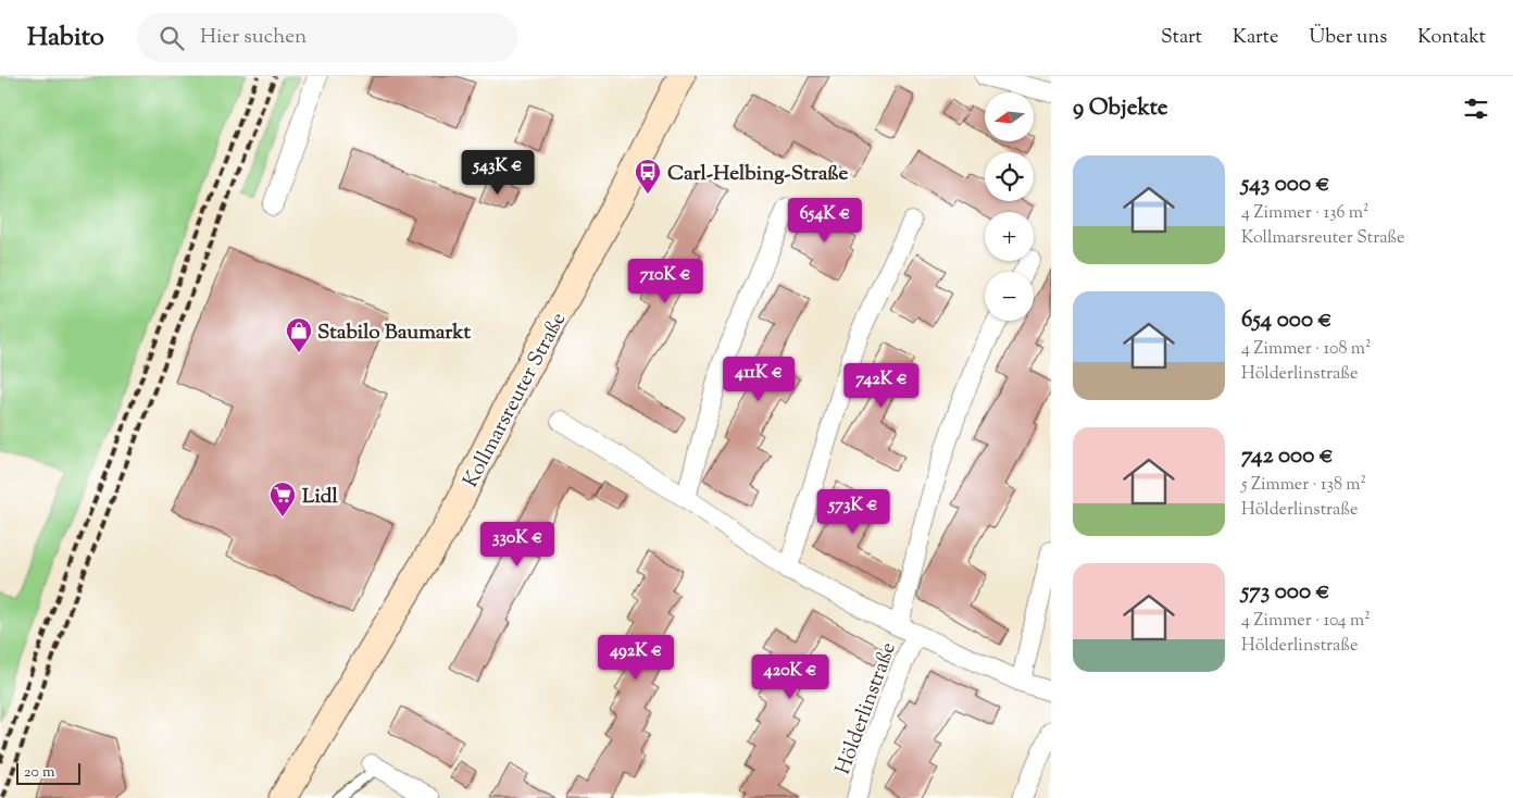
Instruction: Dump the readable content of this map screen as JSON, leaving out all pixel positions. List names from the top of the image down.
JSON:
{
  "streets": {
    "main road": ["Kollmarsreuter Straße"],
    "street": ["Hölderlinstraße"]
  },
  "places": {
    "bus stop": ["Carl-Helbing-Straße"],
    "shop": ["Stabilo Baumarkt"],
    "supermarket": ["Lidl"]
  },
  "scale_bar": "20 m",
  "north": "left",
  "page": {
    "header": "Habito",
    "search": "Hier suchen",
    "nav": [
      "Start",
      "Karte",
      "Über uns",
      "Kontakt"
    ],
    "heading": "9 Objekte",
    "map_buttons": ["+", "−"],
    "list": [
      {
        "name": "543 000 €",
        "note": "4 Zimmer · 136 m² · Kollmarsreuter Straße"
      },
      {
        "name": "654 000 €",
        "note": "4 Zimmer · 108 m² · Hölderlinstraße"
      },
      {
        "name": "742 000 €",
        "note": "5 Zimmer · 138 m² · Hölderlinstraße"
      },
      {
        "name": "573 000 €",
        "note": "4 Zimmer · 104 m² · Hölderlinstraße"
      }
    ],
    "price": [
      "543K €",
      "654K €",
      "710K €",
      "411K €",
      "742K €",
      "573K €",
      "330K €",
      "492K €",
      "420K €"
    ],
    "scale": "20 m"
  }
}
